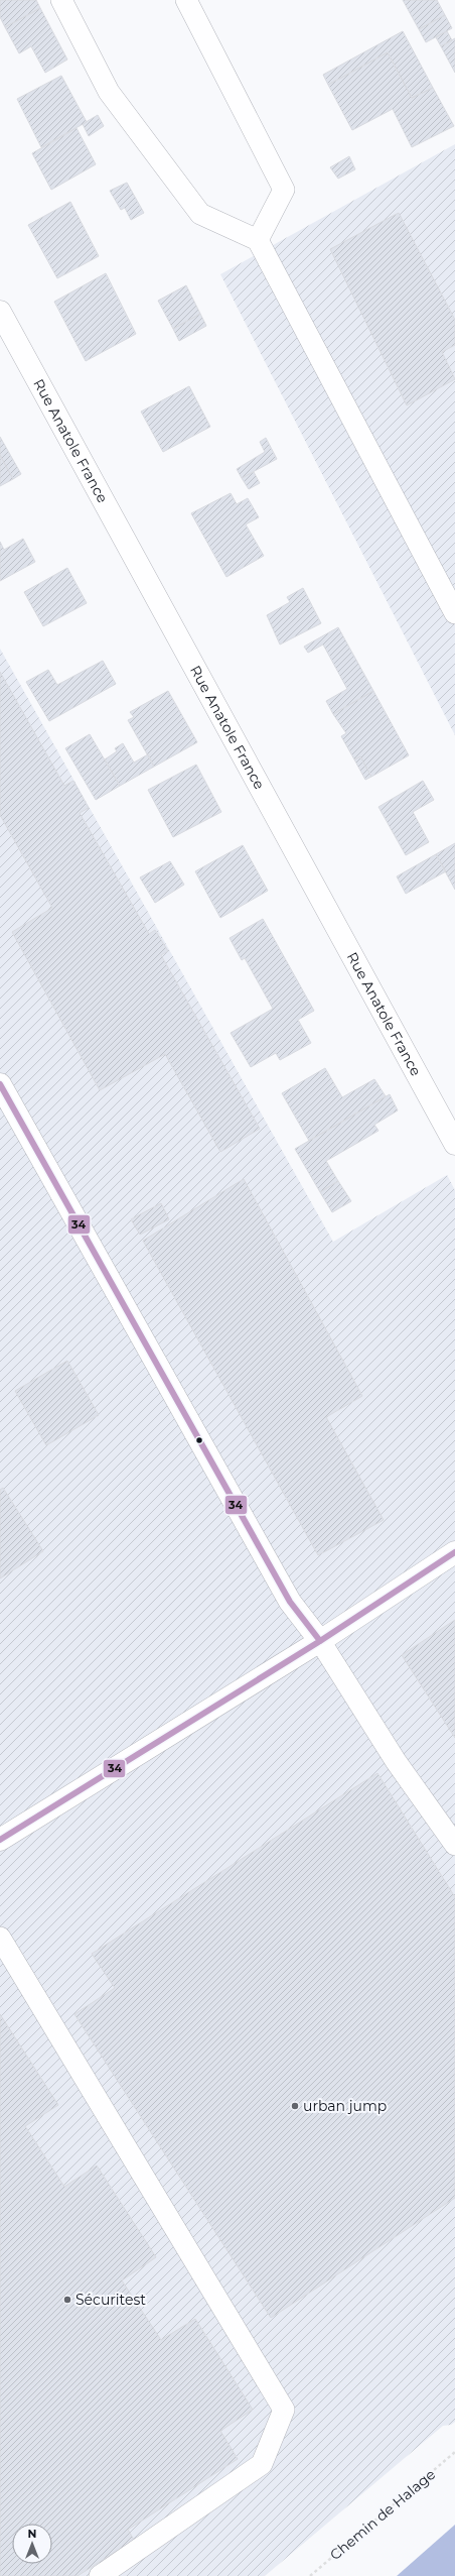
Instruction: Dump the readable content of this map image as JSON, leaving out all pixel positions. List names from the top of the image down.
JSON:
{
  "streets": {
    "street": ["Rue Anatole France"],
    "path": ["Chemin de Halage"]
  },
  "places": ["urban jump", "Sécuritest"],
  "lines": ["transit line 34"],
  "north": "top"
}
